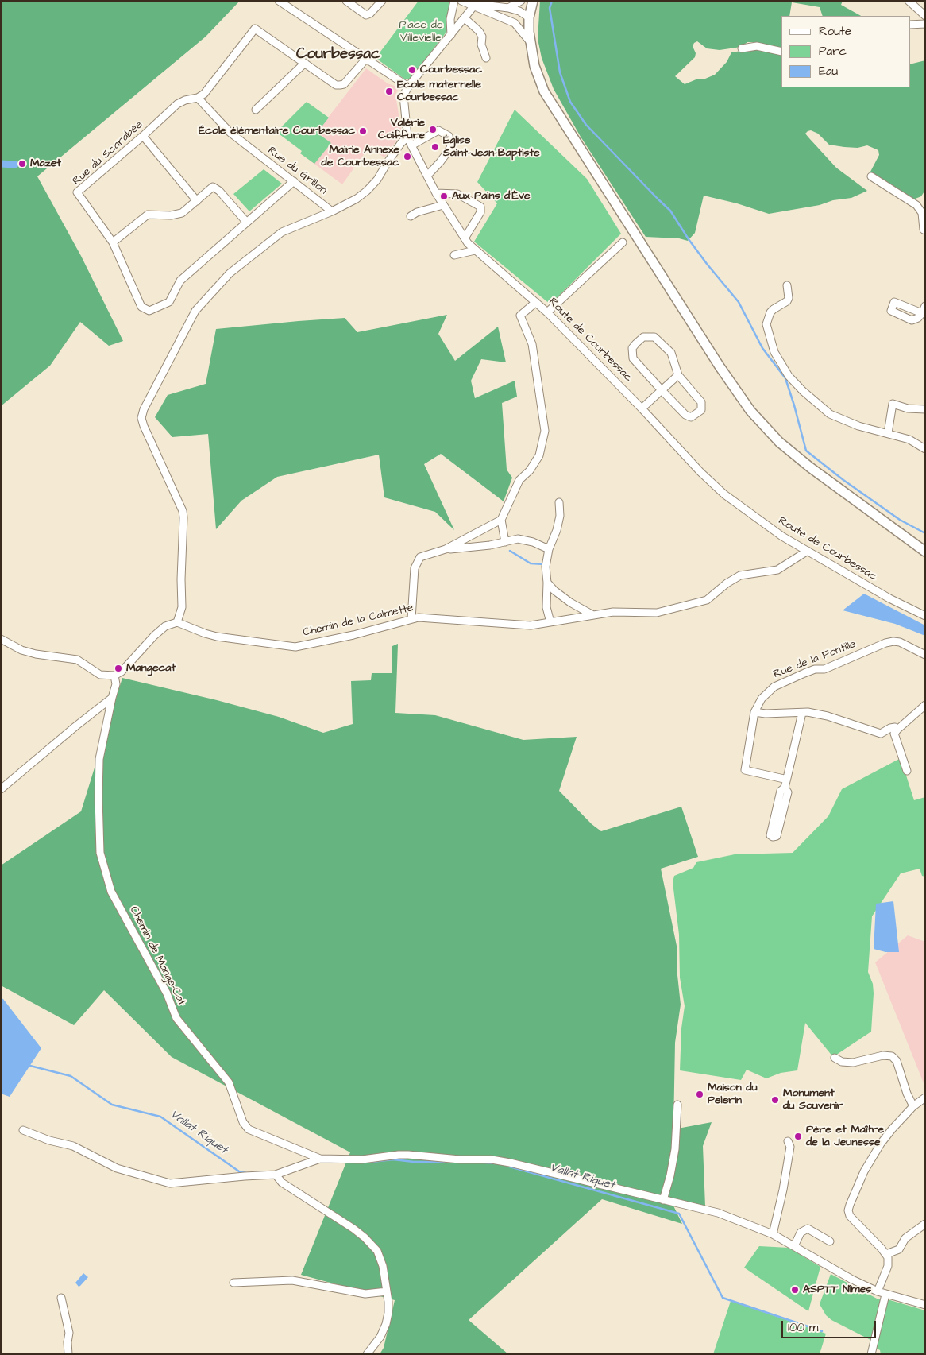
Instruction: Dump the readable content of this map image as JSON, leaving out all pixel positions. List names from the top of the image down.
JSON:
{
  "streets": {
    "street": [
      "Rue du Scarabée",
      "Rue du Grillon",
      "Route de Courbessac",
      "Chemin de la Calmette",
      "Rue de la Fontille",
      "Chemin de Mange-Cat"
    ]
  },
  "crossings": [
    ["Rue du Scarabée", "Rue du Grillon"],
    ["Route de Courbessac", "Chemin de la Calmette"]
  ],
  "districts": ["Courbessac"],
  "water": ["Vallat Riquet"],
  "parks": ["Place de Villevielle"],
  "places": [
    "Courbessac",
    "Ecole maternelle Courbessac",
    "Valérie Coiffure",
    "École élémentaire Courbessac",
    "Église Saint-Jean-Baptiste",
    "Mairie Annexe de Courbessac",
    "Mazet",
    "Aux Pains d'Ève",
    "Mangecat",
    "Maison du Pelerin",
    "Monument du Souvenir",
    "Père et Maître de la Jeunesse",
    "ASPTT Nîmes"
  ],
  "legend": ["Route", "Parc", "Eau"],
  "scale_bar": "100 m"
}
